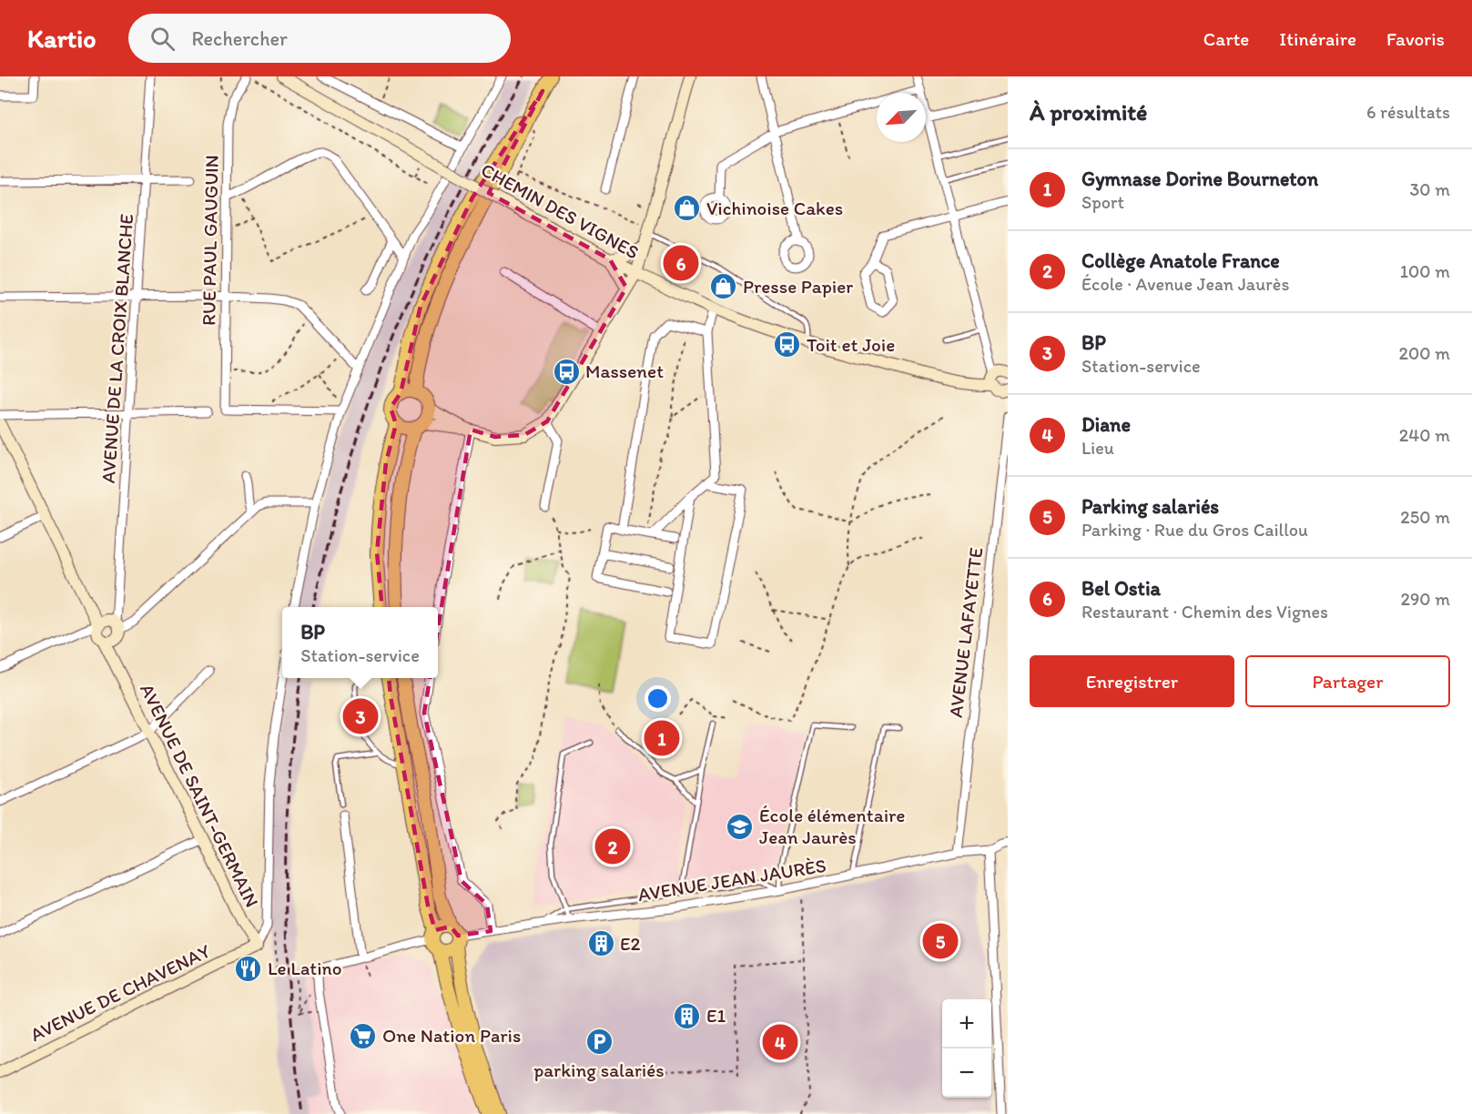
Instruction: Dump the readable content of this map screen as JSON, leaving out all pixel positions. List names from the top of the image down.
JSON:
{
  "streets": {
    "street": [
      "CHEMIN DES VIGNES",
      "RUE PAUL GAUGUIN",
      "AVENUE DE LA CROIX BLANCHE",
      "AVENUE LAFAYETTE",
      "AVENUE DE SAINT-GERMAIN",
      "AVENUE JEAN JAURÈS",
      "AVENUE DE CHAVENAY"
    ]
  },
  "crossings": [
    ["AVENUE DE LA CROIX BLANCHE", "AVENUE DE SAINT-GERMAIN"],
    ["AVENUE LAFAYETTE", "AVENUE JEAN JAURÈS"],
    ["AVENUE DE SAINT-GERMAIN", "AVENUE DE CHAVENAY"]
  ],
  "places": {
    "shop": ["Vichinoise Cakes", "Presse Papier"],
    "bus stop": ["Toit et Joie", "Massenet"],
    "school or university": ["École élémentaire Jean Jaurès"],
    "building": ["E2", "E1"],
    "restaurant": ["Le Latino"],
    "supermarket": ["One Nation Paris"],
    "parking": ["parking salariés"]
  },
  "north": "bottom left",
  "page": {
    "header": "Kartio",
    "search": "Rechercher",
    "nav": ["Carte", "Itinéraire", "Favoris"],
    "heading": ["À proximité", "6 résultats"],
    "list": [
      {
        "mark": "1",
        "name": "Gymnase Dorine Bourneton",
        "note": "Sport",
        "value": "30 m"
      },
      {
        "mark": "2",
        "name": "Collège Anatole France",
        "note": "École · Avenue Jean Jaurès",
        "value": "100 m"
      },
      {
        "mark": "3",
        "name": "BP",
        "note": "Station-service",
        "value": "200 m"
      },
      {
        "mark": "4",
        "name": "Diane",
        "note": "Lieu",
        "value": "240 m"
      },
      {
        "mark": "5",
        "name": "Parking salariés",
        "note": "Parking · Rue du Gros Caillou",
        "value": "250 m"
      },
      {
        "mark": "6",
        "name": "Bel Ostia",
        "note": "Restaurant · Chemin des Vignes",
        "value": "290 m"
      }
    ],
    "pins": [
      "6",
      "3",
      "1",
      "2",
      "5",
      "4"
    ],
    "popup": ["BP", "Station-service"],
    "buttons": ["Enregistrer", "Partager"],
    "map_buttons": ["+", "−"]
  }
}
